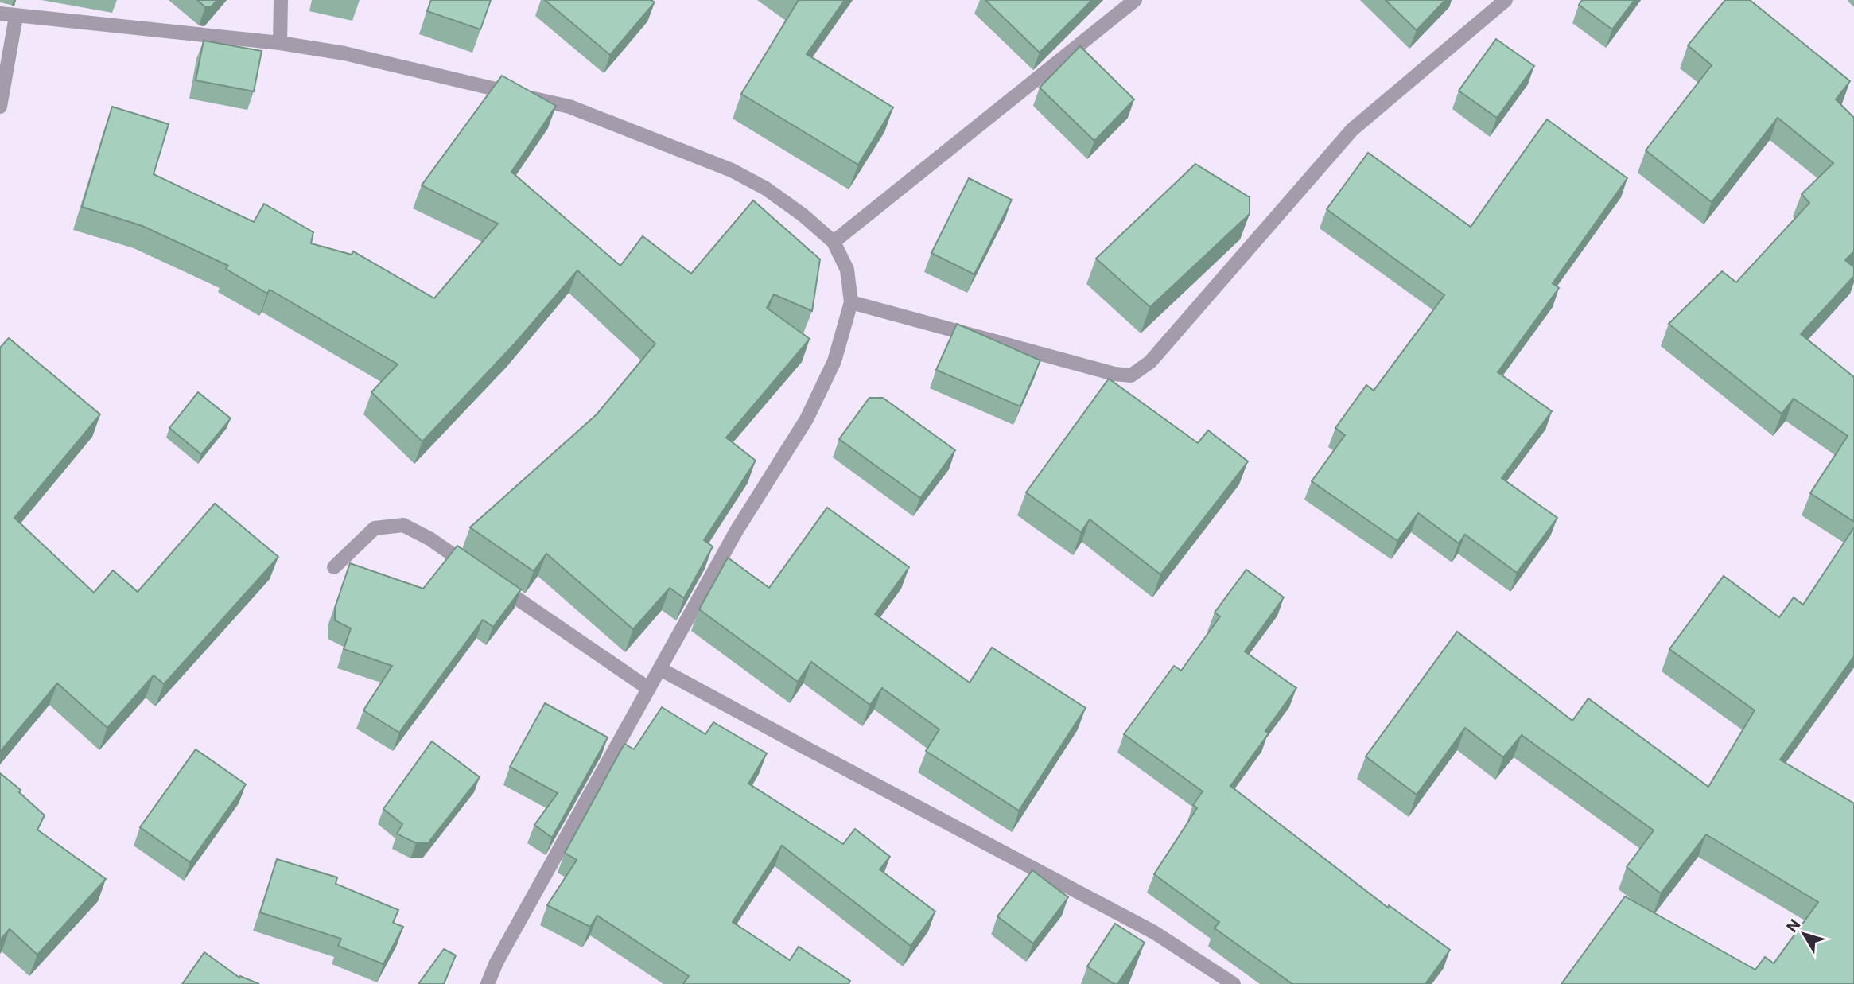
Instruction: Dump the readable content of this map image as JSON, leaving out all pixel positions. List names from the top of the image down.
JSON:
{
  "north": "top left"
}
